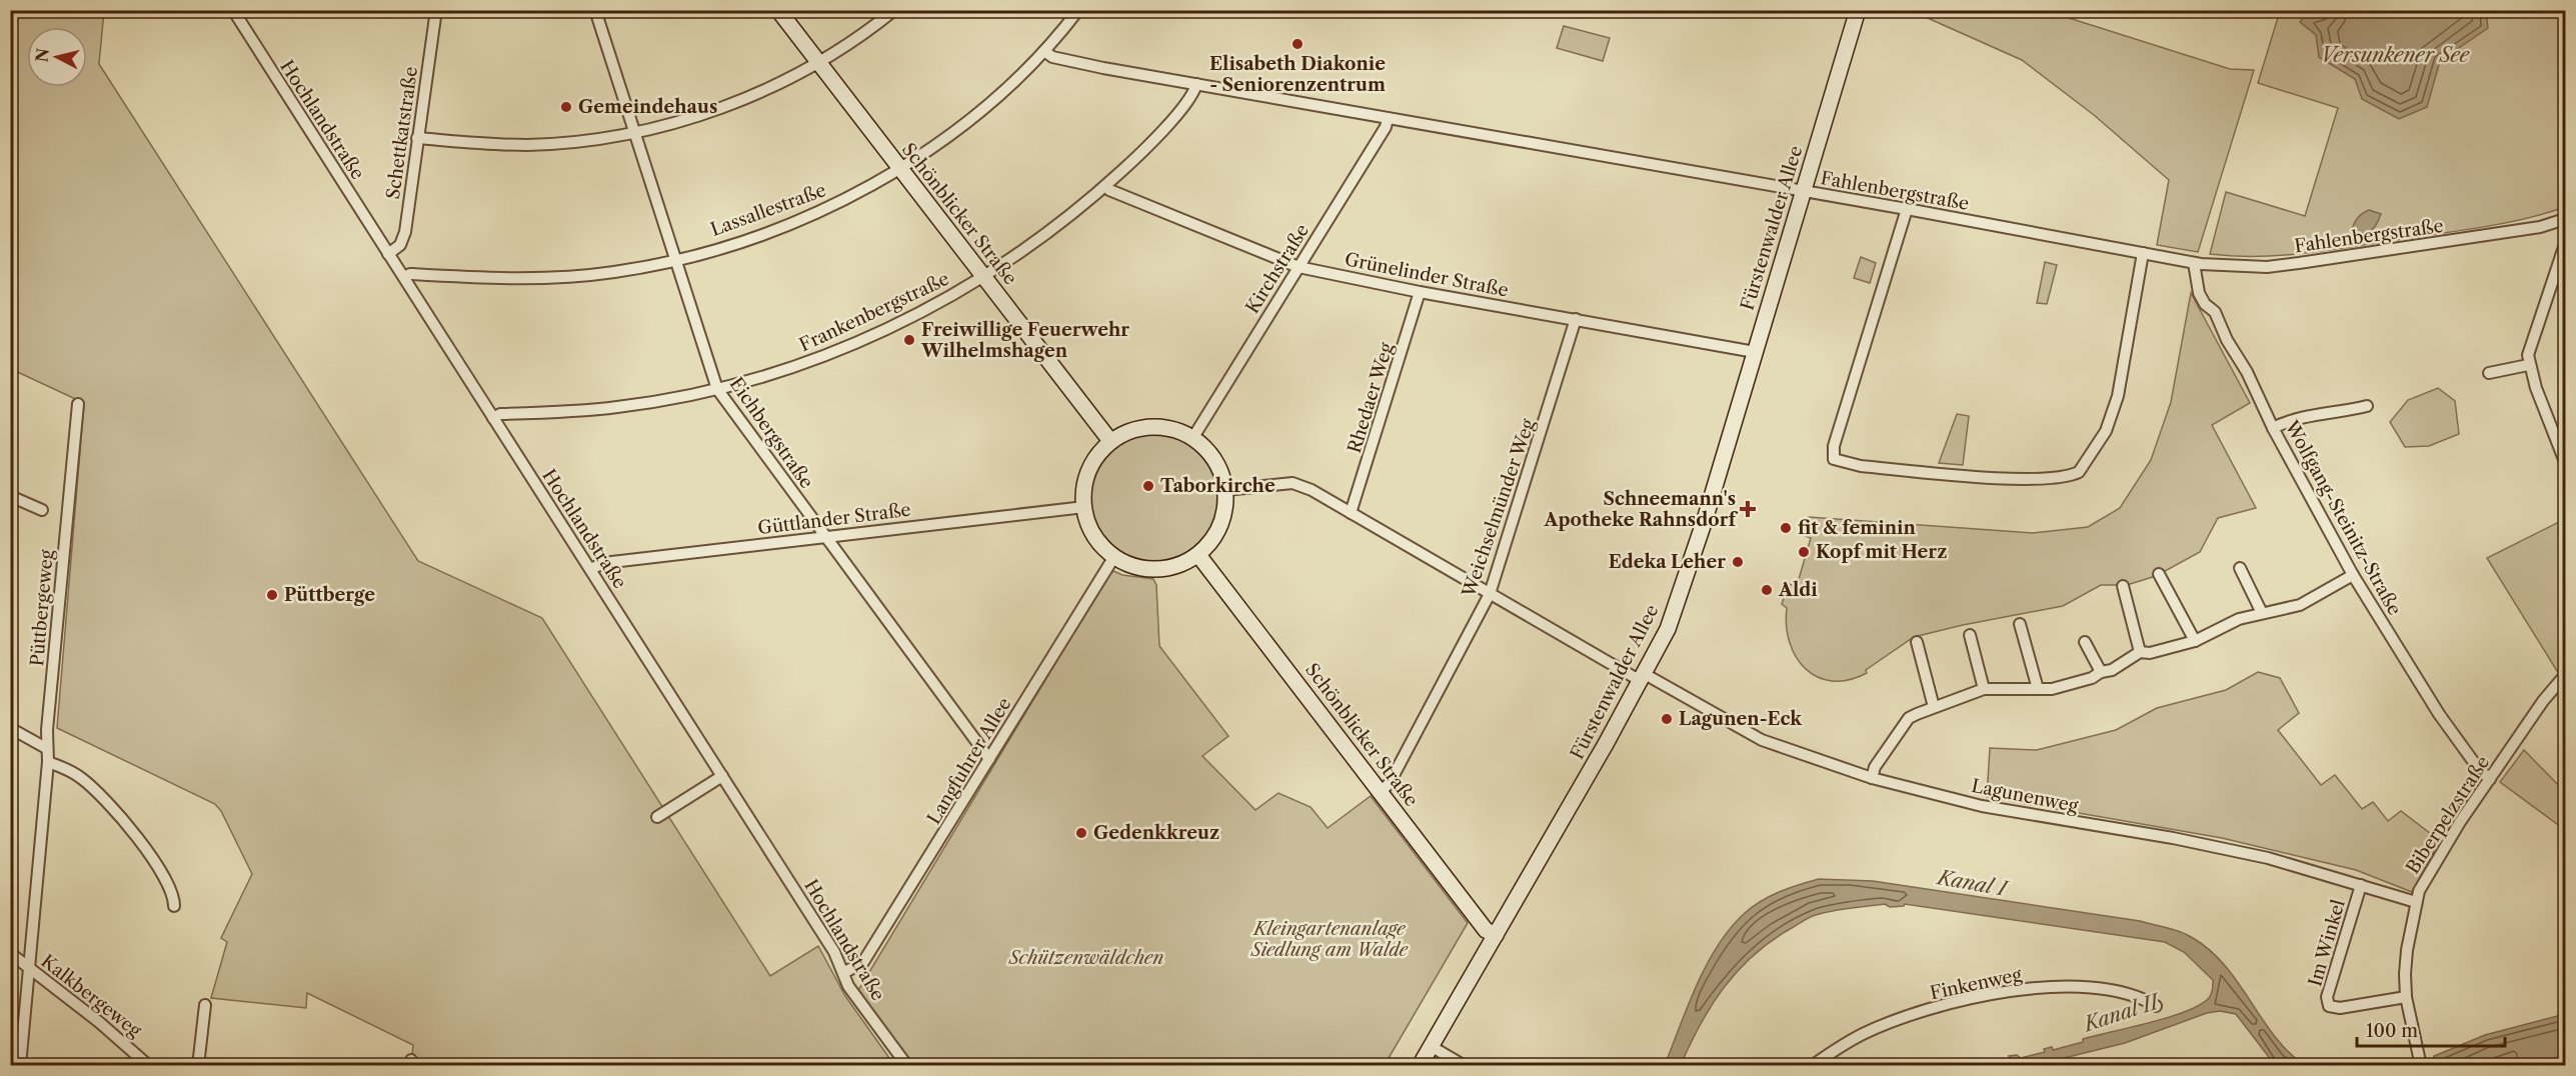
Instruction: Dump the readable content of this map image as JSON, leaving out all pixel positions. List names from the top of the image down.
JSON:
{
  "streets": {
    "street": [
      "Hochlandstraße",
      "Schettkatstraße",
      "Fahlenbergstraße",
      "Lassallestraße",
      "Schönblicker Straße",
      "Fürstenwalder Allee",
      "Kirchstraße",
      "Grünelinder Straße",
      "Frankenbergstraße",
      "Rhedaer Weg",
      "Eichbergstraße",
      "Weichselmünder Weg",
      "Wolfgang-Steinitz-Straße",
      "Güttlander Straße",
      "Püttbergeweg",
      "Langfuhrer Allee",
      "Lagunenweg",
      "Biberpelzstraße",
      "Im Winkel",
      "Finkenweg",
      "Kalkbergeweg"
    ]
  },
  "crossings": [
    ["Hochlandstraße", "Schettkatstraße"],
    ["Hochlandstraße", "Lassallestraße"],
    ["Hochlandstraße", "Frankenbergstraße"],
    ["Hochlandstraße", "Güttlander Straße"],
    ["Hochlandstraße", "Langfuhrer Allee"],
    ["Fahlenbergstraße", "Lassallestraße"],
    ["Fahlenbergstraße", "Fürstenwalder Allee"],
    ["Fahlenbergstraße", "Kirchstraße"],
    ["Fahlenbergstraße", "Frankenbergstraße"],
    ["Fahlenbergstraße", "Wolfgang-Steinitz-Straße"],
    ["Lassallestraße", "Schönblicker Straße"],
    ["Lassallestraße", "Eichbergstraße"],
    ["Schönblicker Straße", "Fürstenwalder Allee"],
    ["Schönblicker Straße", "Kirchstraße"],
    ["Schönblicker Straße", "Frankenbergstraße"],
    ["Schönblicker Straße", "Weichselmünder Weg"],
    ["Schönblicker Straße", "Güttlander Straße"],
    ["Schönblicker Straße", "Langfuhrer Allee"],
    ["Schönblicker Straße", "Lagunenweg"],
    ["Fürstenwalder Allee", "Grünelinder Straße"],
    ["Fürstenwalder Allee", "Lagunenweg"],
    ["Kirchstraße", "Grünelinder Straße"],
    ["Kirchstraße", "Güttlander Straße"],
    ["Kirchstraße", "Langfuhrer Allee"],
    ["Kirchstraße", "Lagunenweg"],
    ["Grünelinder Straße", "Frankenbergstraße"],
    ["Grünelinder Straße", "Rhedaer Weg"],
    ["Grünelinder Straße", "Weichselmünder Weg"],
    ["Frankenbergstraße", "Eichbergstraße"],
    ["Rhedaer Weg", "Lagunenweg"],
    ["Eichbergstraße", "Güttlander Straße"],
    ["Eichbergstraße", "Langfuhrer Allee"],
    ["Weichselmünder Weg", "Lagunenweg"],
    ["Wolfgang-Steinitz-Straße", "Biberpelzstraße"],
    ["Güttlander Straße", "Langfuhrer Allee"],
    ["Güttlander Straße", "Lagunenweg"],
    ["Püttbergeweg", "Kalkbergeweg"],
    ["Langfuhrer Allee", "Lagunenweg"],
    ["Lagunenweg", "Biberpelzstraße"],
    ["Lagunenweg", "Im Winkel"],
    ["Biberpelzstraße", "Im Winkel"]
  ],
  "water": ["Versunkener See", "Kanal I", "Kanal II"],
  "parks": ["Kleingartenanlage Siedlung am Walde", "Schützenwäldchen"],
  "places": {
    "other": [
      "Elisabeth Diakonie - Seniorenzentrum",
      "Gemeindehaus",
      "Freiwillige Feuerwehr Wilhelmshagen",
      "Taborkirche",
      "fit & feminin",
      "Kopf mit Herz",
      "Edeka Leher",
      "Aldi",
      "Püttberge",
      "Lagunen-Eck",
      "Gedenkkreuz"
    ],
    "health": ["Schneemann's Apotheke Rahnsdorf"]
  },
  "scale_bar": "100 m",
  "north": "left"
}
